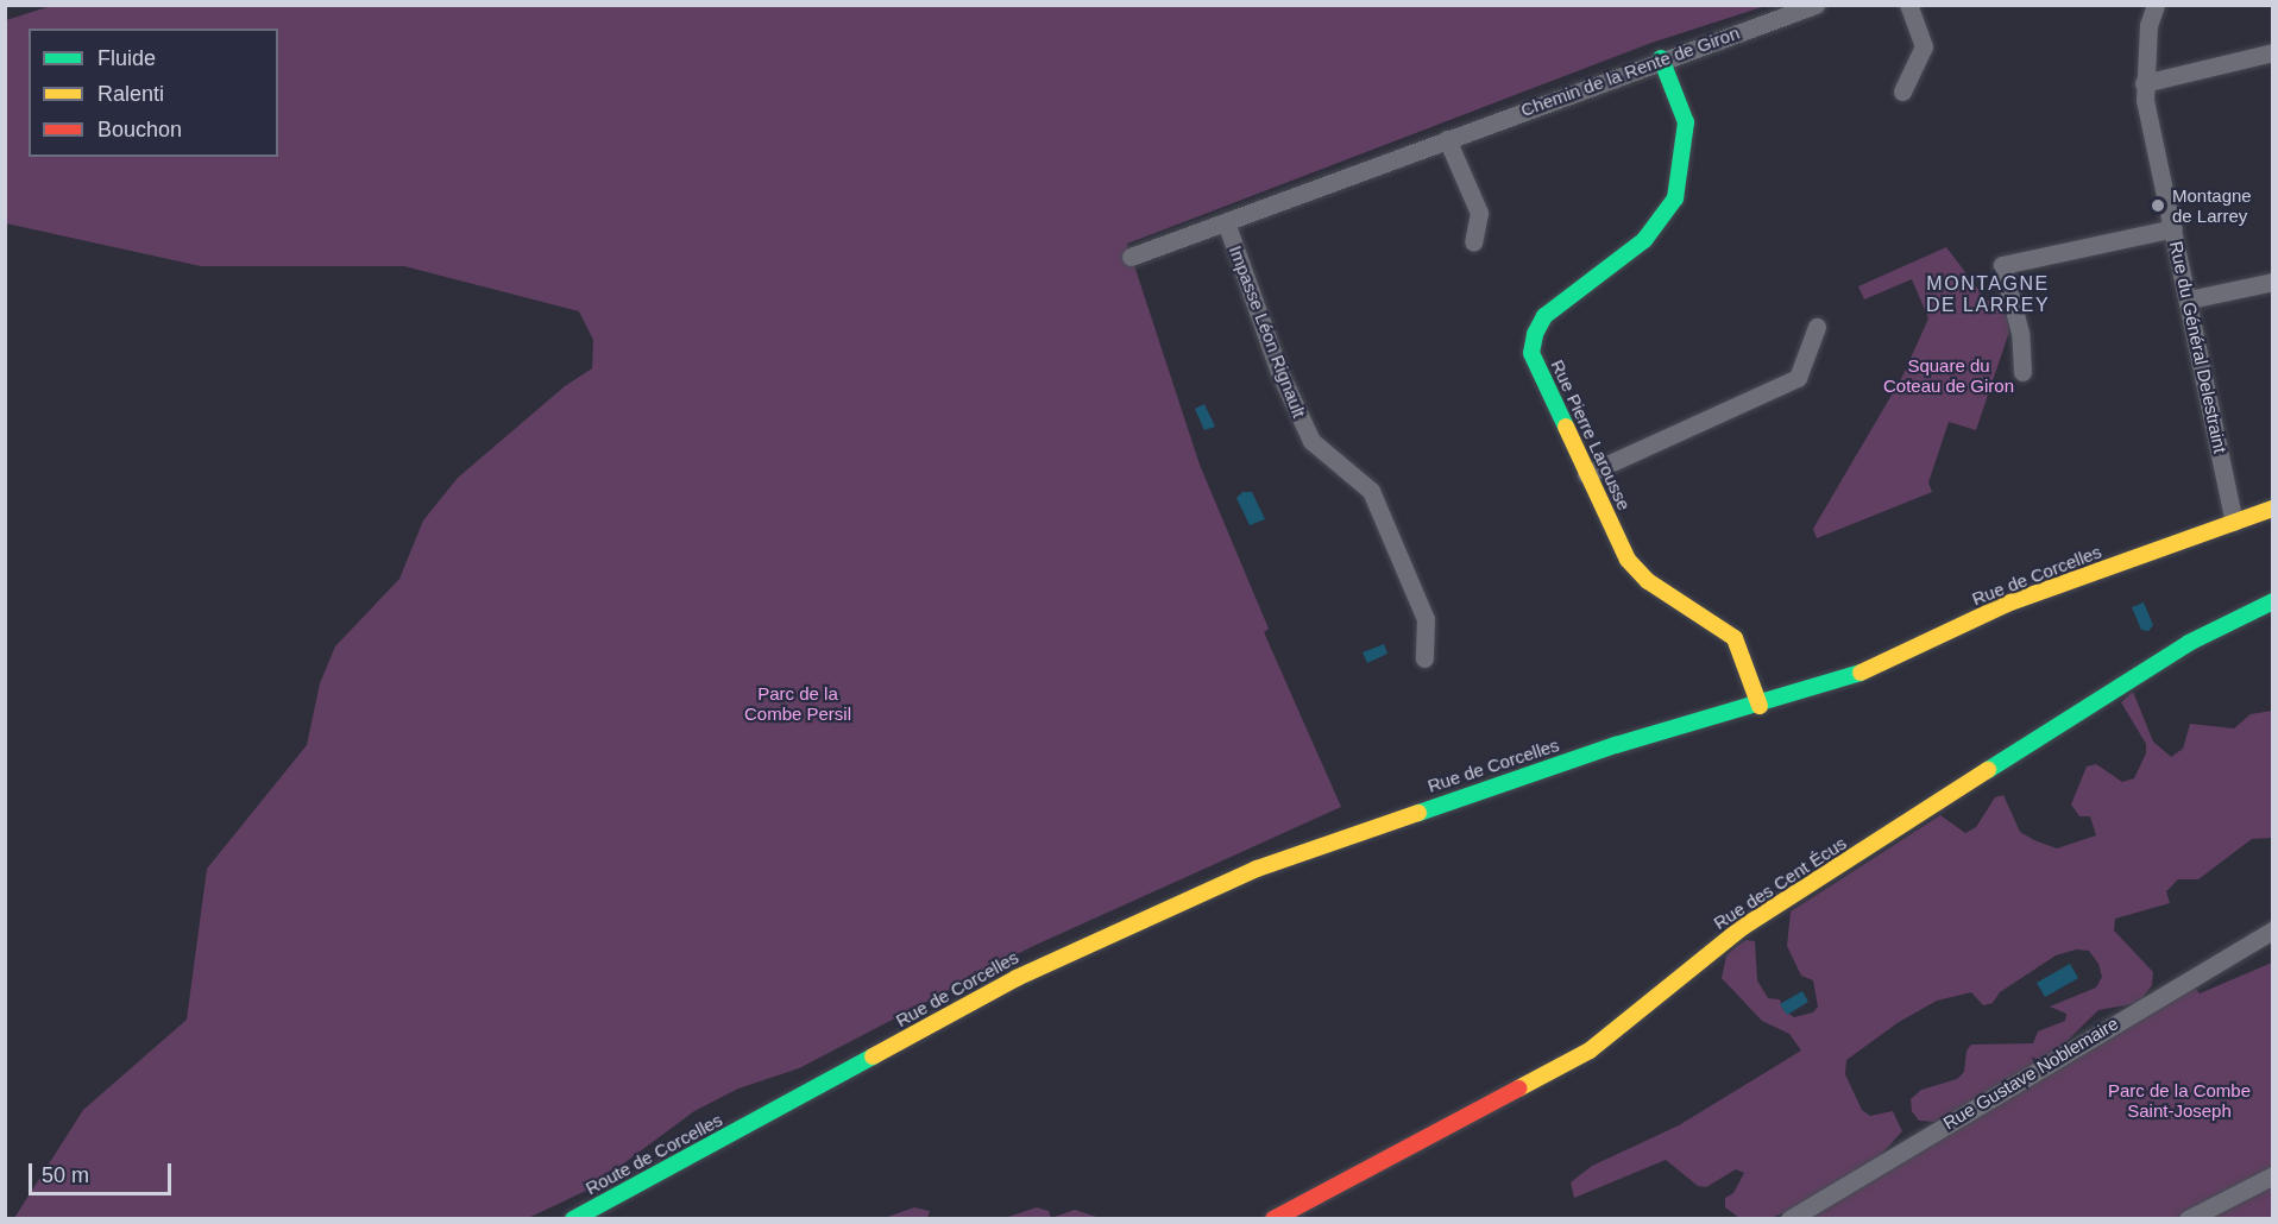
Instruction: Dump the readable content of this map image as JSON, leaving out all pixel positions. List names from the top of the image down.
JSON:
{
  "streets": {
    "street": [
      "Chemin de la Rente de Giron",
      "Impasse Léon Rignault",
      "Rue du Général Delestraint",
      "Rue Pierre Larousse",
      "Rue de Corcelles",
      "Rue des Cent Écus",
      "Rue Gustave Noblemaire",
      "Route de Corcelles"
    ]
  },
  "crossings": [
    ["Chemin de la Rente de Giron", "Impasse Léon Rignault"],
    ["Chemin de la Rente de Giron", "Rue Pierre Larousse"],
    ["Rue du Général Delestraint", "Rue de Corcelles"],
    ["Rue Pierre Larousse", "Rue de Corcelles"],
    ["Rue de Corcelles", "Route de Corcelles"]
  ],
  "districts": ["MONTAGNE DE LARREY"],
  "parks": ["Square du Coteau de Giron", "Parc de la Combe Persil", "Parc de la Combe Saint-Joseph"],
  "places": ["Montagne de Larrey"],
  "legend": ["Fluide", "Ralenti", "Bouchon"],
  "scale_bar": "50 m"
}
